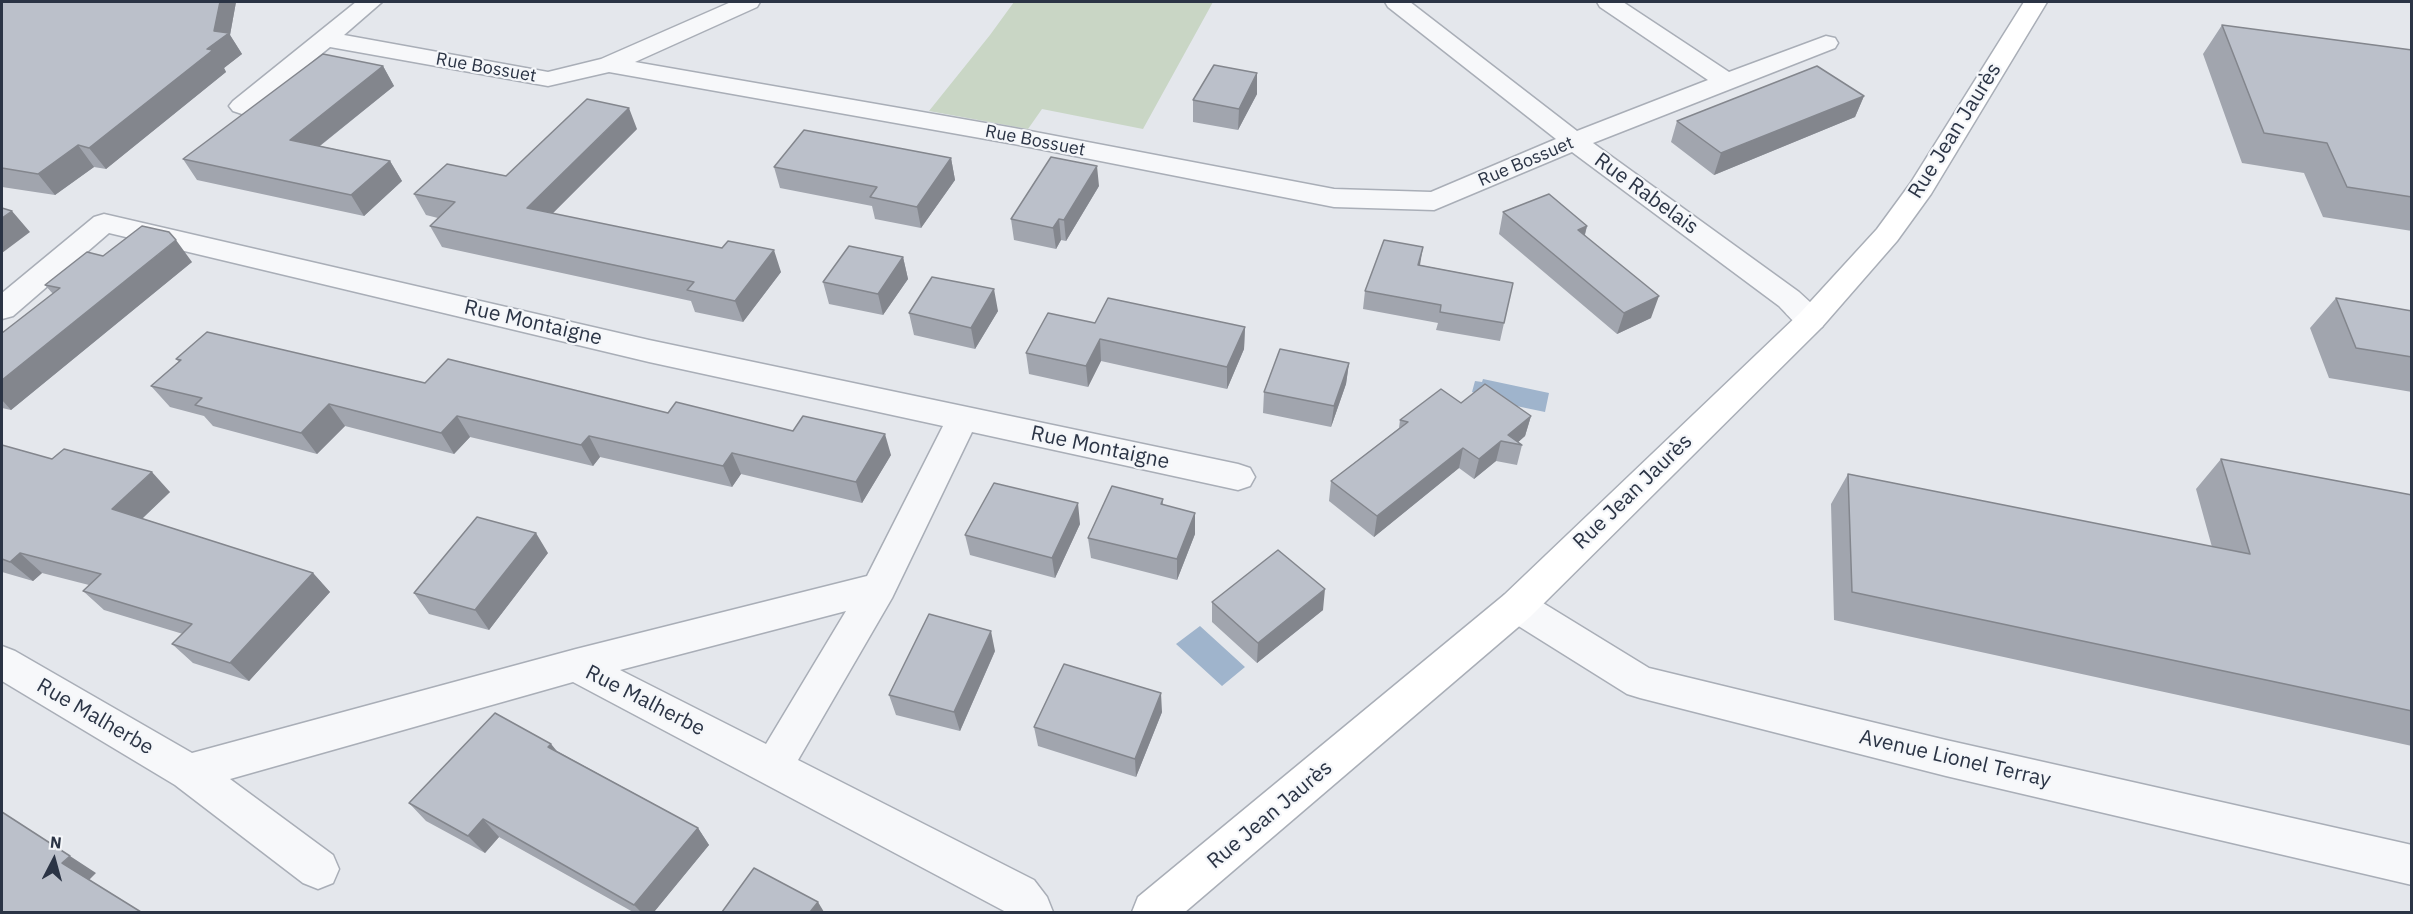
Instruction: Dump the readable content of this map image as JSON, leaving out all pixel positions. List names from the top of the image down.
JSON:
{
  "streets": {
    "main road": ["Rue Jean Jaurès"],
    "street": [
      "Rue Bossuet",
      "Rue Rabelais",
      "Rue Montaigne",
      "Rue Malherbe",
      "Avenue Lionel Terray"
    ]
  },
  "crossings": [
    ["Rue Bossuet", "Rue Rabelais"],
    ["Rue Jean Jaurès", "Rue Rabelais"],
    ["Rue Jean Jaurès", "Avenue Lionel Terray"]
  ],
  "north": "top"
}
